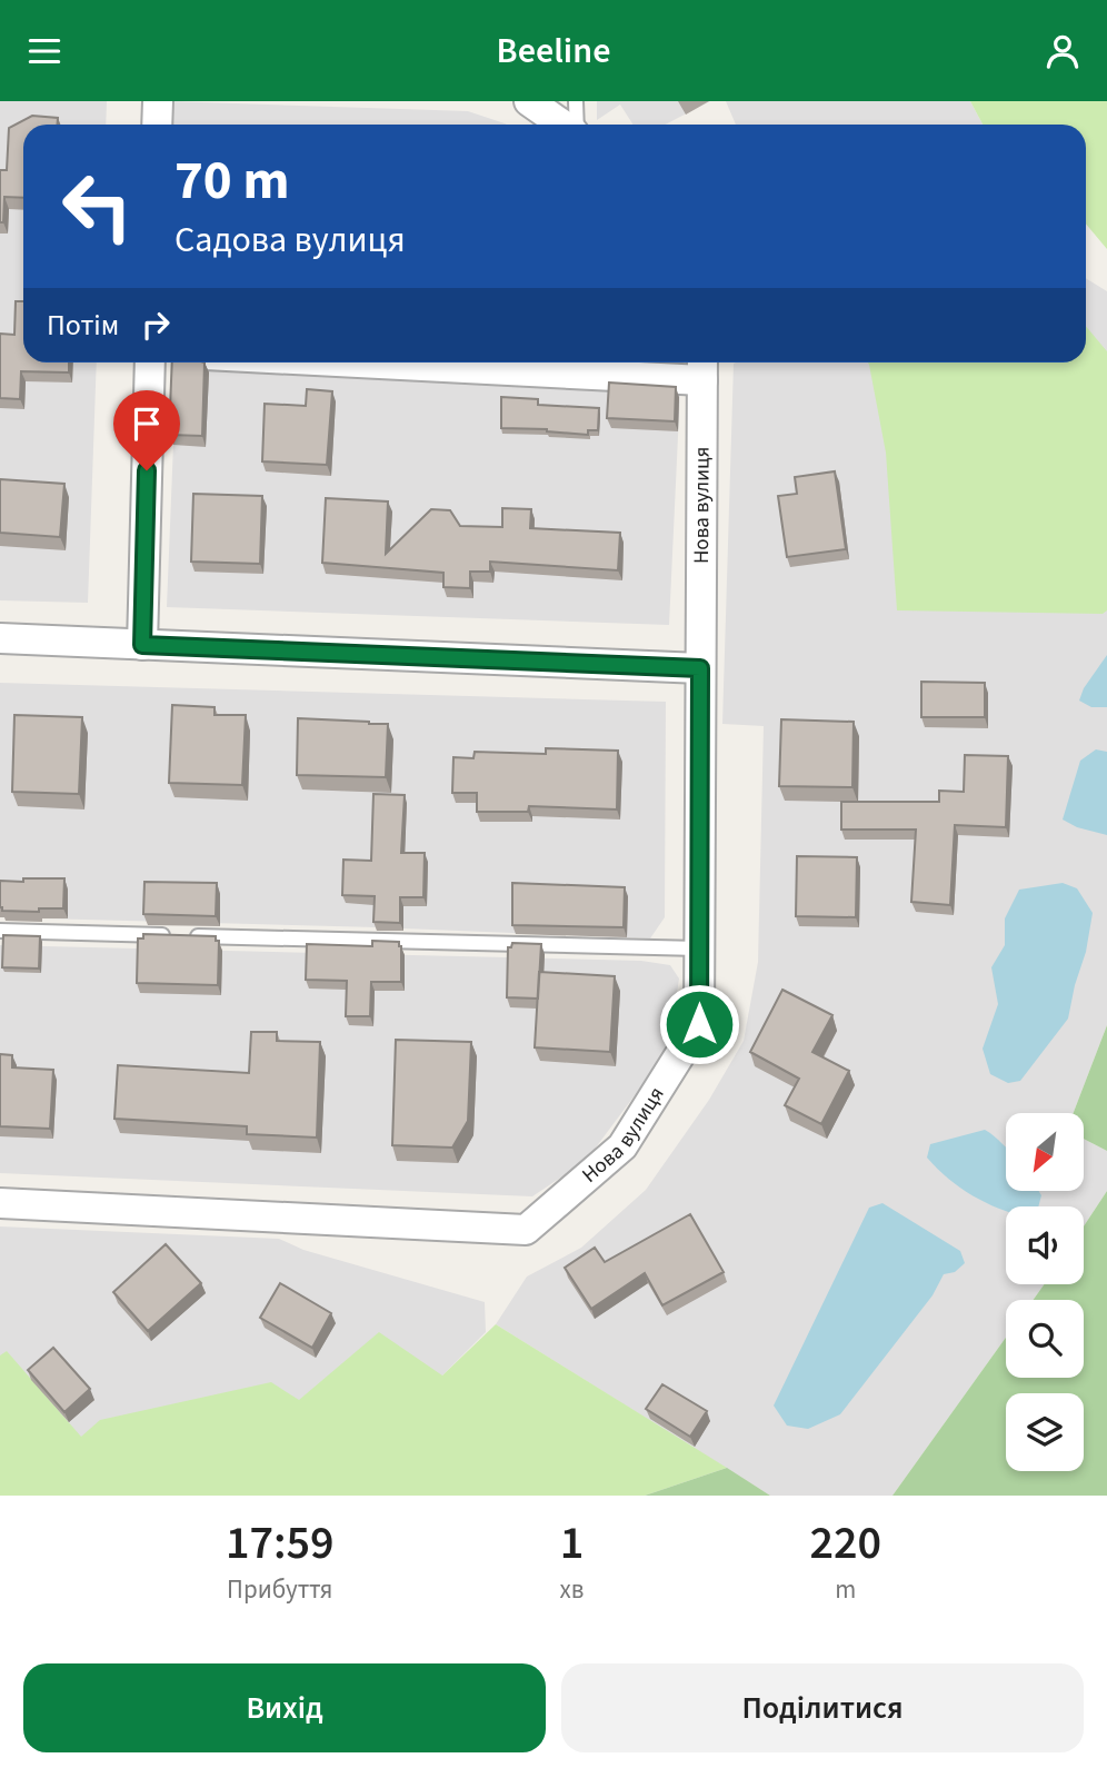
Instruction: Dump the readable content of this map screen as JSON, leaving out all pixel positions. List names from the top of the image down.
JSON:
{
  "streets": {
    "street": ["Нова вулиця"]
  },
  "north": "bottom left",
  "page": {
    "header": "Beeline",
    "turn": ["70 m", "Садова вулиця"],
    "then": "Потім",
    "eta": [
      "17:59",
      "Прибуття",
      "1",
      "хв",
      "220",
      "m"
    ],
    "buttons": ["Вихід", "Поділитися"]
  }
}
